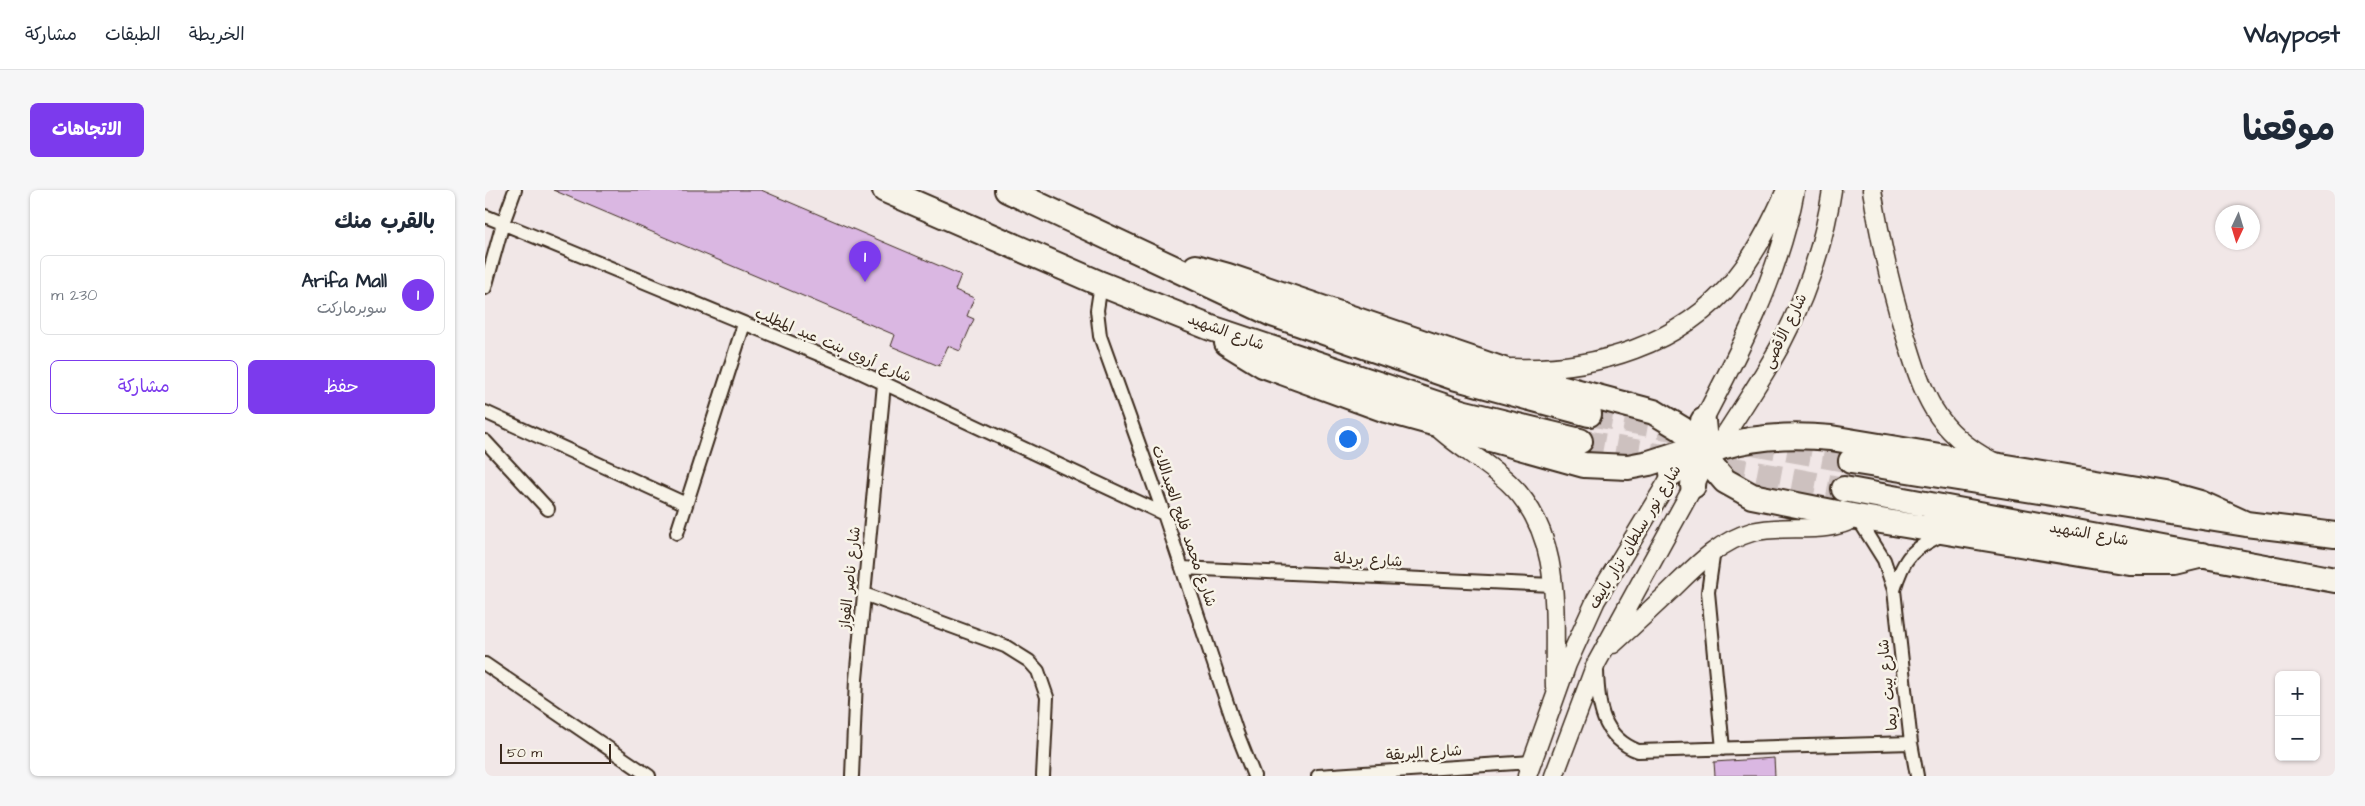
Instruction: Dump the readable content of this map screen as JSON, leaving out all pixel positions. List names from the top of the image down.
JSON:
{
  "streets": {
    "highway": ["شارع الشهيد"],
    "main road": ["شارع الأقصى", "شارع نور سلطان نزار باييف"],
    "street": [
      "شارع أروى بنت عبد المطلب",
      "شارع محمد فليح العبداللات",
      "شارع بردلة",
      "شارع ناصر الفواز",
      "شارع بيت ريما",
      "شارع البريقة"
    ]
  },
  "crossings": [
    ["شارع الأقصى", "شارع نور سلطان نزار باييف"],
    ["شارع الشهيد", "شارع محمد فليح العبداللات"],
    ["شارع أروى بنت عبد المطلب", "شارع محمد فليح العبداللات"],
    ["شارع أروى بنت عبد المطلب", "شارع ناصر الفواز"],
    ["شارع محمد فليح العبداللات", "شارع بردلة"],
    ["شارع نور سلطان نزار باييف", "شارع البريقة"]
  ],
  "scale_bar": "50 m",
  "north": "bottom",
  "page": {
    "header": "Waypost",
    "nav": ["الخريطة", "الطبقات", "مشاركة"],
    "title": "موقعنا",
    "buttons": [
      "الاتجاهات",
      ["حفظ", "مشاركة"]
    ],
    "heading": "بالقرب منك",
    "pins": "1",
    "list": [
      {
        "mark": "1",
        "name": "Arifa Mall",
        "note": "سوبرماركت",
        "value": "230 m"
      }
    ],
    "map_buttons": ["+", "−"],
    "scale": "50 m"
  }
}
